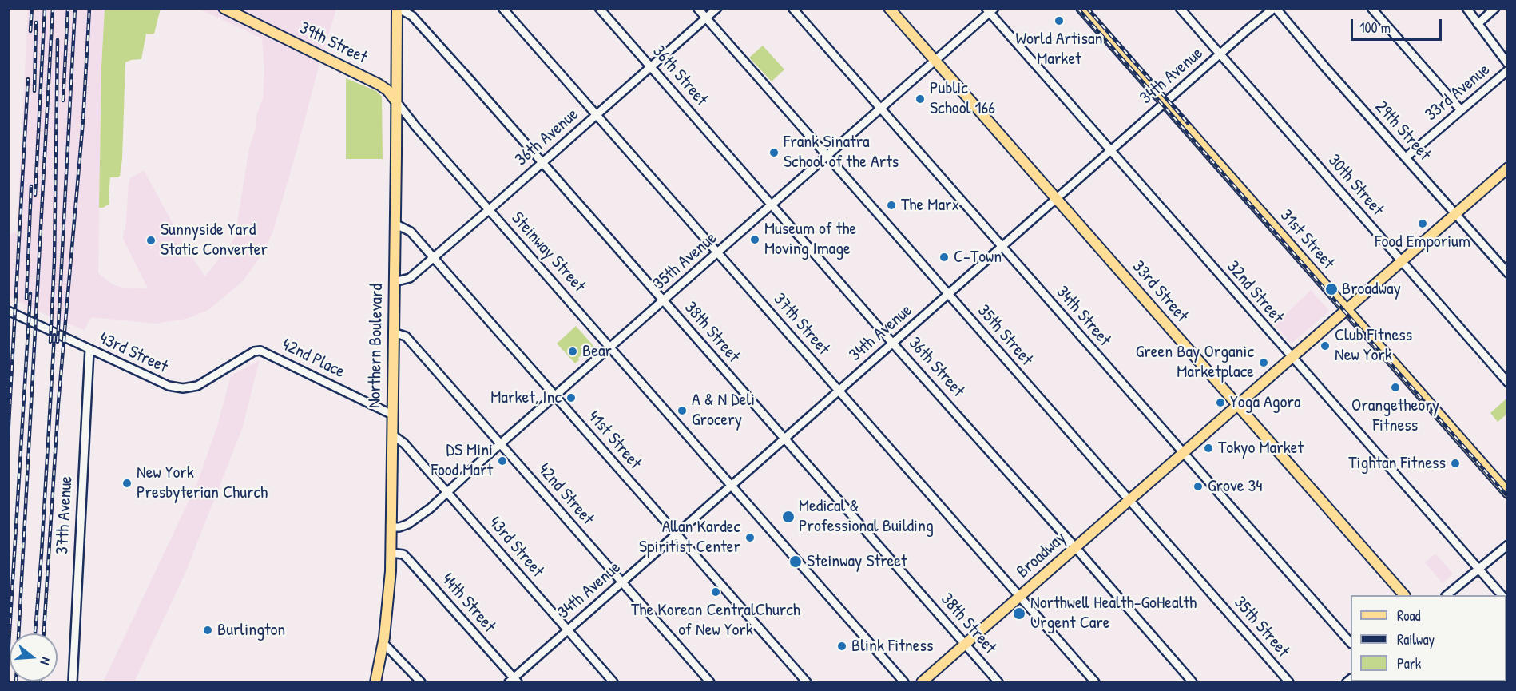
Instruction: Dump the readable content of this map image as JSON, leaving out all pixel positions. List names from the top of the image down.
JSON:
{
  "streets": {
    "main road": [
      "39th Street",
      "31st Street",
      "33rd Street",
      "Northern Boulevard",
      "Broadway"
    ],
    "street": [
      "36th Street",
      "34th Avenue",
      "33rd Avenue",
      "29th Street",
      "36th Avenue",
      "30th Street",
      "Steinway Street",
      "35th Avenue",
      "32nd Street",
      "34th Street",
      "37th Street",
      "38th Street",
      "35th Street",
      "43rd Street",
      "42nd Place",
      "41st Street",
      "42nd Street",
      "37th Avenue",
      "44th Street"
    ]
  },
  "crossings": [
    ["39th Street", "Steinway Street"],
    ["39th Street", "Northern Boulevard"],
    ["36th Street", "34th Avenue"],
    ["36th Street", "36th Avenue"],
    ["36th Street", "35th Avenue"],
    ["36th Street", "Broadway"],
    ["34th Avenue", "29th Street"],
    ["34th Avenue", "30th Street"],
    ["34th Avenue", "31st Street"],
    ["34th Avenue", "Steinway Street"],
    ["34th Avenue", "33rd Street"],
    ["34th Avenue", "32nd Street"],
    ["34th Avenue", "34th Street"],
    ["34th Avenue", "37th Street"],
    ["34th Avenue", "38th Street"],
    ["34th Avenue", "35th Street"],
    ["34th Avenue", "43rd Street"],
    ["34th Avenue", "41st Street"],
    ["34th Avenue", "42nd Street"],
    ["34th Avenue", "44th Street"],
    ["33rd Avenue", "29th Street"],
    ["29th Street", "Broadway"],
    ["36th Avenue", "Steinway Street"],
    ["36th Avenue", "37th Street"],
    ["36th Avenue", "38th Street"],
    ["36th Avenue", "35th Street"],
    ["36th Avenue", "Northern Boulevard"],
    ["36th Avenue", "41st Street"],
    ["30th Street", "Broadway"],
    ["31st Street", "Broadway"],
    ["Steinway Street", "35th Avenue"],
    ["Steinway Street", "Northern Boulevard"],
    ["35th Avenue", "33rd Street"],
    ["35th Avenue", "32nd Street"],
    ["35th Avenue", "34th Street"],
    ["35th Avenue", "37th Street"],
    ["35th Avenue", "38th Street"],
    ["35th Avenue", "35th Street"],
    ["35th Avenue", "Northern Boulevard"],
    ["35th Avenue", "43rd Street"],
    ["35th Avenue", "41st Street"],
    ["35th Avenue", "42nd Street"],
    ["33rd Street", "Broadway"],
    ["32nd Street", "Broadway"],
    ["34th Street", "Broadway"],
    ["37th Street", "Broadway"],
    ["38th Street", "Northern Boulevard"],
    ["38th Street", "Broadway"],
    ["35th Street", "Broadway"],
    ["Northern Boulevard", "43rd Street"],
    ["Northern Boulevard", "42nd Place"],
    ["Northern Boulevard", "41st Street"],
    ["Northern Boulevard", "42nd Street"],
    ["Northern Boulevard", "44th Street"],
    ["43rd Street", "42nd Place"],
    ["43rd Street", "37th Avenue"]
  ],
  "places": [
    "World Artisan Market",
    "Public School 166",
    "Frank Sinatra School of the Arts",
    "The Marx",
    "Food Emporium",
    "Museum of the Moving Image",
    "Sunnyside Yard Static Converter",
    "C-Town",
    "Broadway",
    "Club Fitness New York",
    "Bear",
    "Green Bay Organic Marketplace",
    "Orangetheory Fitness",
    "Market, Inc",
    "Yoga Agora",
    "A & N Deli Grocery",
    "Tokyo Market",
    "DS Mini Food Mart",
    "Tightan Fitness",
    "New York Presbyterian Church",
    "Grove 34",
    "Medical & Professional Building",
    "Allan Kardec Spiritist Center",
    "Steinway Street",
    "The Korean CentralChurch of New York",
    "Northwell Health-GoHealth Urgent Care",
    "Burlington",
    "Blink Fitness"
  ],
  "legend": ["Road", "Railway", "Park"],
  "scale_bar": "100 m",
  "north": "right"
}
